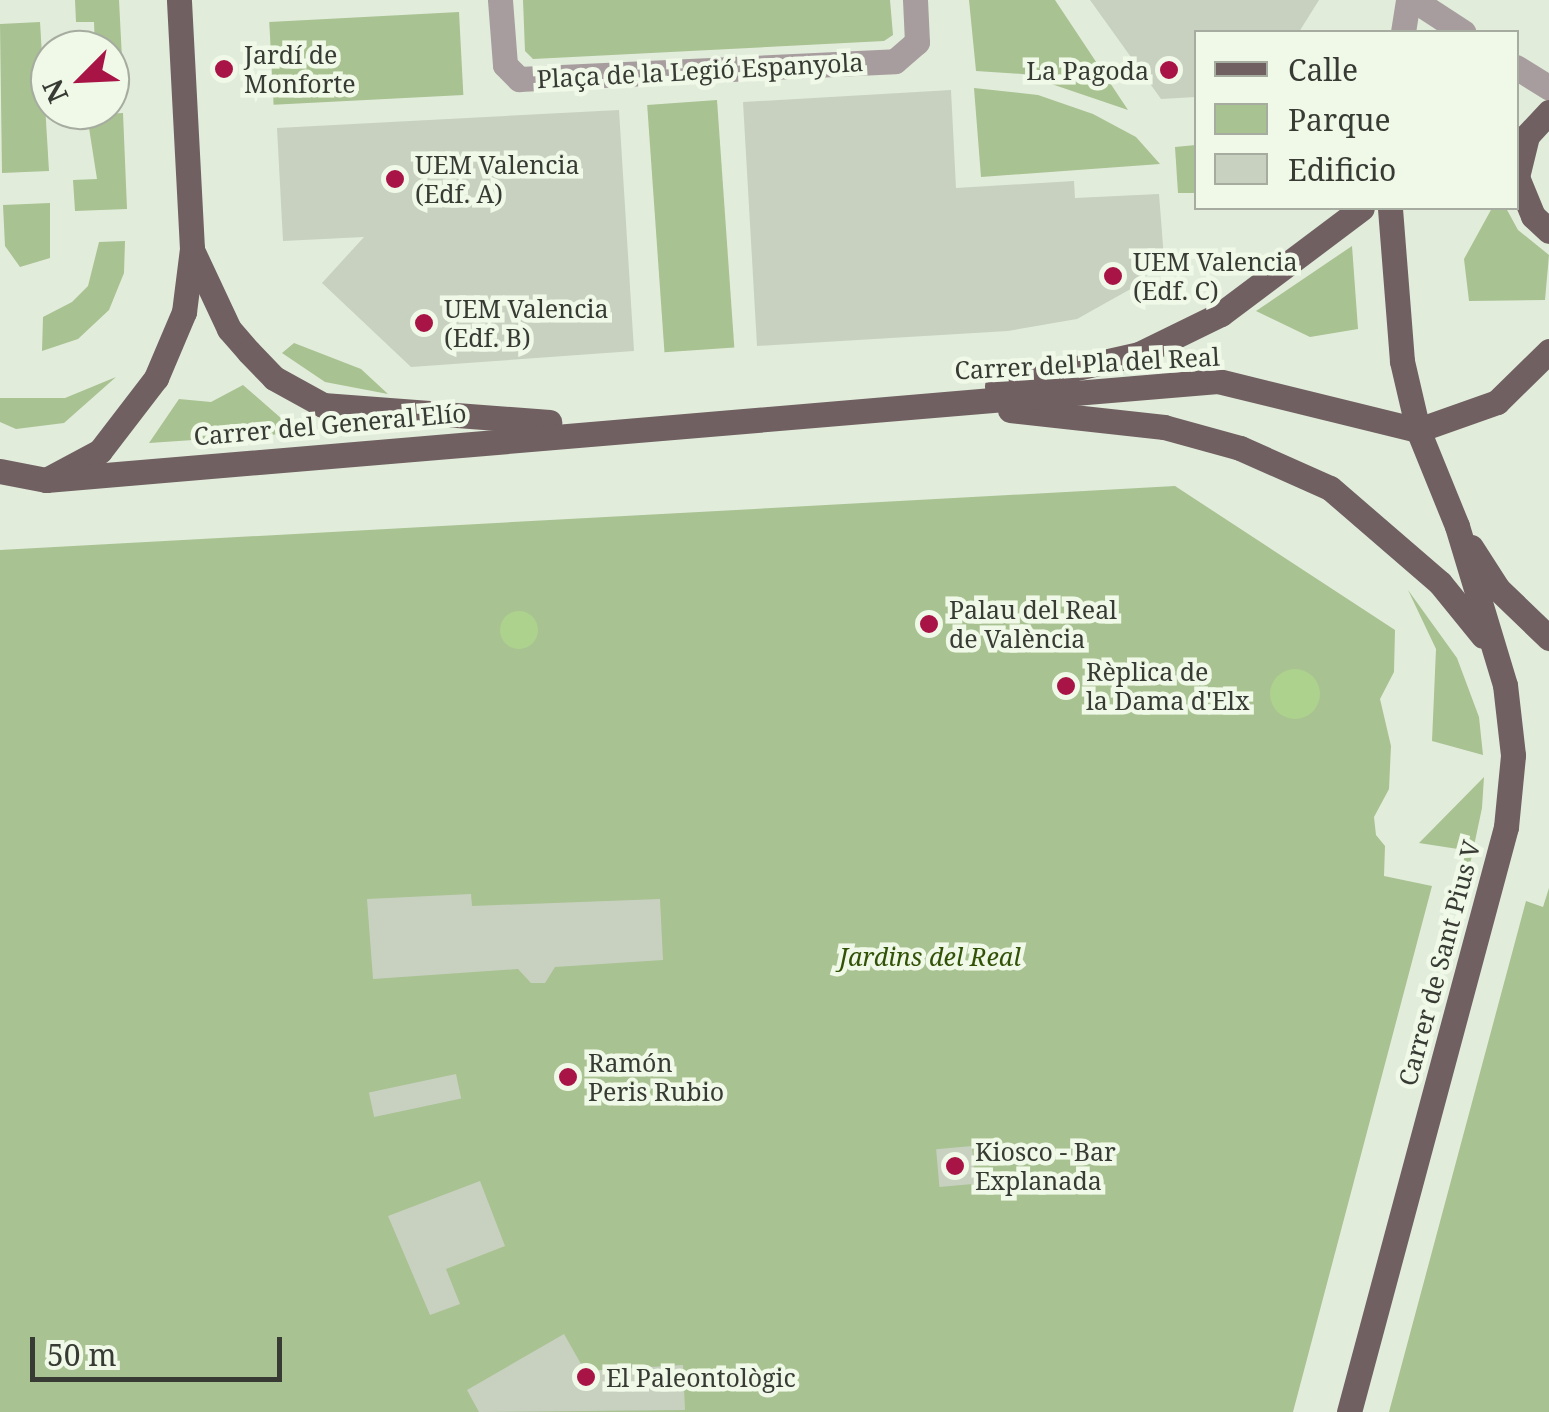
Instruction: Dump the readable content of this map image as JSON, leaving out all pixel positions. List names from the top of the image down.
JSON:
{
  "streets": {
    "main road": ["Carrer del Pla del Real", "Carrer del General Elío", "Carrer de Sant Pius V"],
    "street": ["Plaça de la Legió Espanyola"]
  },
  "crossings": [
    ["Carrer del Pla del Real", "Carrer del General Elío"],
    ["Carrer del Pla del Real", "Carrer de Sant Pius V"]
  ],
  "parks": ["Jardins del Real"],
  "places": [
    "Jardí de Monforte",
    "La Pagoda",
    "UEM Valencia (Edf. A)",
    "UEM Valencia (Edf. C)",
    "UEM Valencia (Edf. B)",
    "Palau del Real de València",
    "Rèplica de la Dama d'Elx",
    "Ramón Peris Rubio",
    "Kiosco - Bar Explanada",
    "El Paleontològic"
  ],
  "legend": ["Calle", "Parque", "Edificio"],
  "scale_bar": "50 m",
  "north": "bottom left"
}
